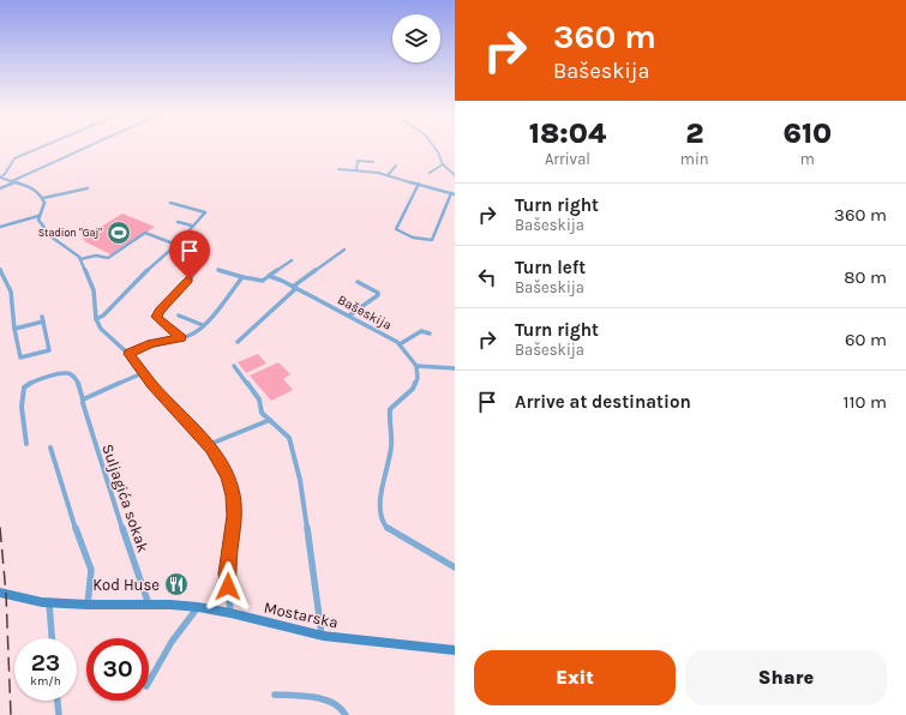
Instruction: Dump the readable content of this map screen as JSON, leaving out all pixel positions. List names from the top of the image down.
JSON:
{
  "streets": {
    "main road": ["Mostarska"],
    "street": ["Bašeskija", "Suljagića sokak"]
  },
  "crossings": [
    ["Suljagića sokak", "Mostarska"]
  ],
  "places": {
    "sports": ["Stadion \"Gaj\""],
    "restaurant": ["Kod Huse"]
  },
  "page": {
    "turn": ["360 m", "Bašeskija"],
    "eta": [
      "18:04",
      "Arrival",
      "2",
      "min",
      "610",
      "m"
    ],
    "list": [
      {
        "name": "Turn right",
        "note": "Bašeskija",
        "value": "360 m"
      },
      {
        "name": "Turn left",
        "note": "Bašeskija",
        "value": "80 m"
      },
      {
        "name": "Turn right",
        "note": "Bašeskija",
        "value": "60 m"
      },
      {
        "name": "Arrive at destination",
        "value": "110 m"
      }
    ],
    "speed": "23 km/h",
    "limit": "30",
    "buttons": ["Exit", "Share"]
  }
}
